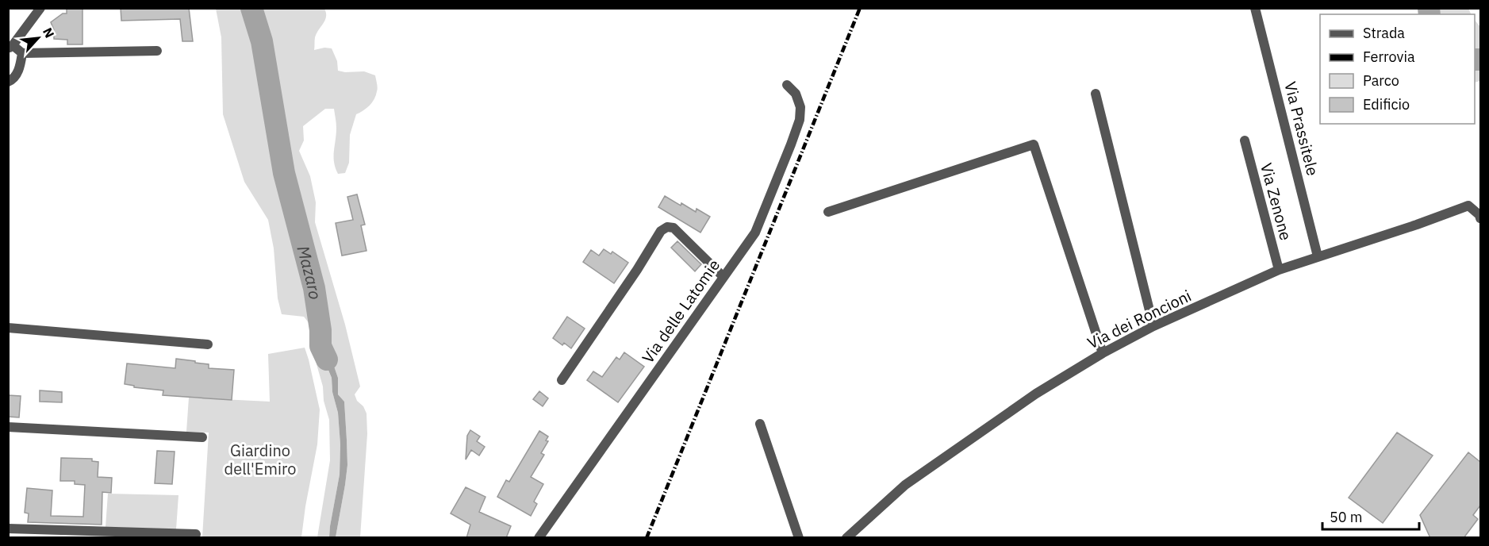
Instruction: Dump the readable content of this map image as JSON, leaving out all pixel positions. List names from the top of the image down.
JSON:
{
  "streets": {
    "street": [
      "Via Prassitele",
      "Via Zenone",
      "Via delle Latomie",
      "Via dei Roncioni"
    ]
  },
  "crossings": [
    ["Via Prassitele", "Via dei Roncioni"],
    ["Via Zenone", "Via dei Roncioni"]
  ],
  "water": ["Mazaro"],
  "parks": ["Giardino dell'Emiro"],
  "legend": [
    "Strada",
    "Ferrovia",
    "Parco",
    "Edificio"
  ],
  "scale_bar": "50 m",
  "north": "top right"
}
